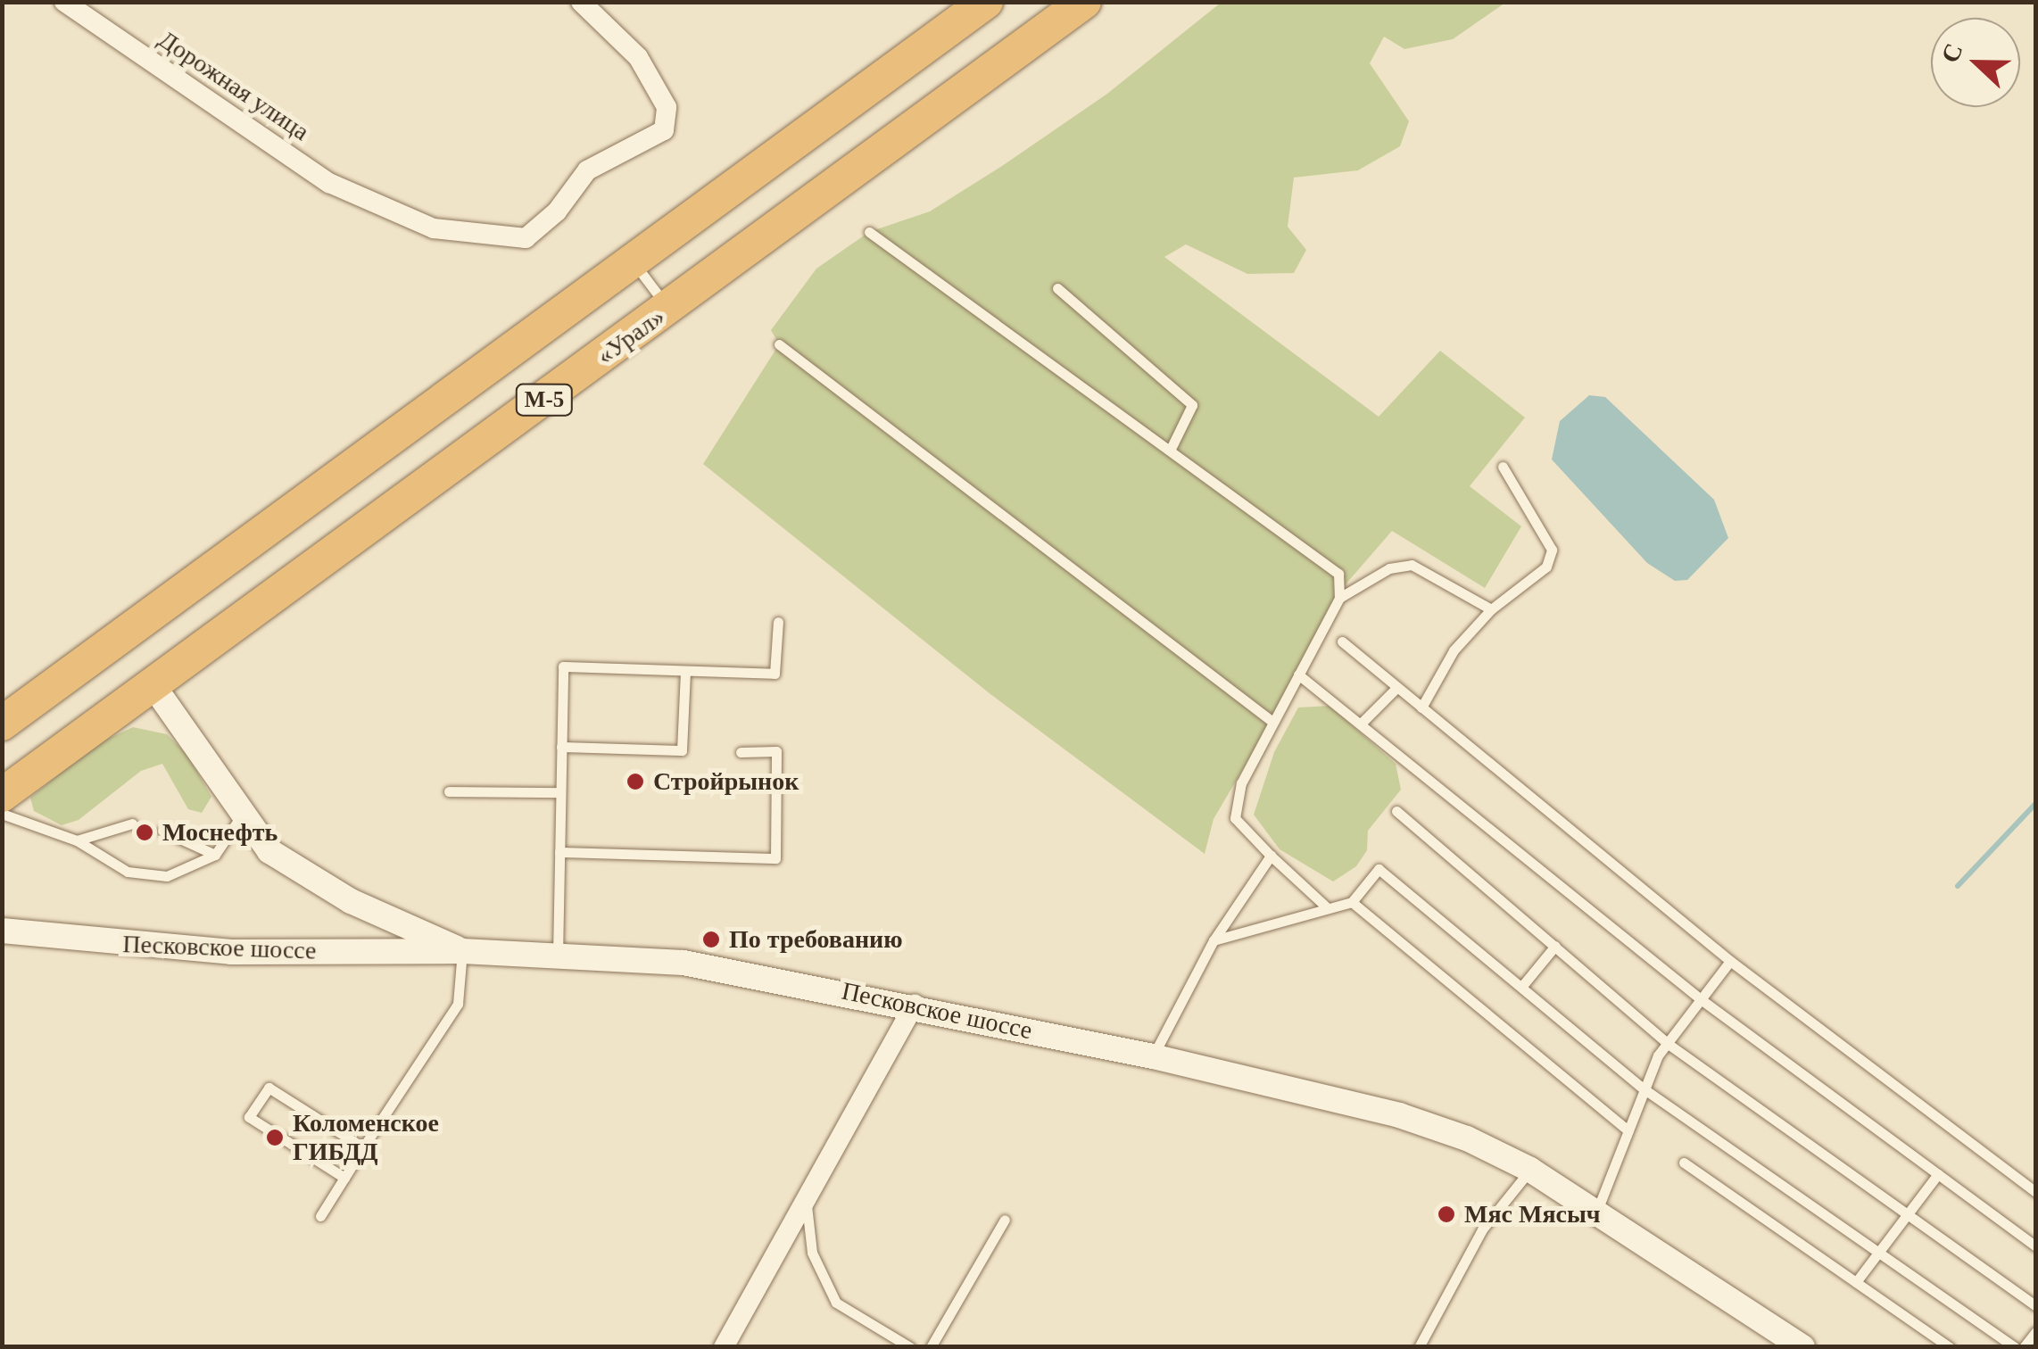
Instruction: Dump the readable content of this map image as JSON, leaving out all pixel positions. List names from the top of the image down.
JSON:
{
  "streets": {
    "highway": ["«Урал»", "М-5"],
    "street": ["Дорожная улица", "Песковское шоссе"]
  },
  "places": [
    "Стройрынок",
    "Моснефть",
    "По требованию",
    "Коломенское ГИБДД",
    "Мяс Мясыч"
  ],
  "north": "left"
}
